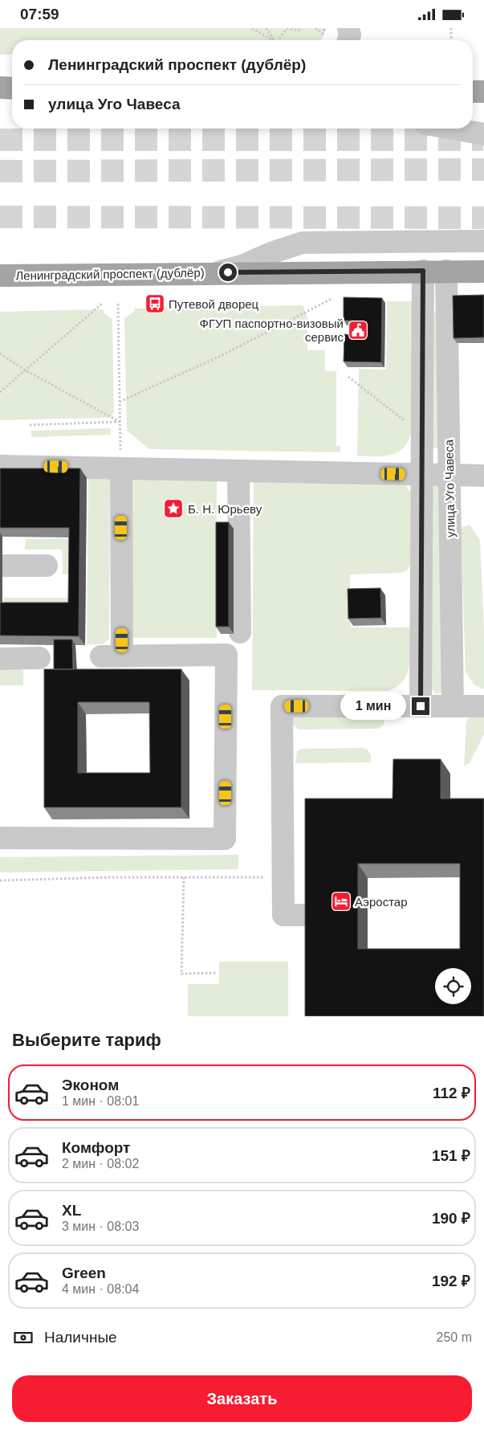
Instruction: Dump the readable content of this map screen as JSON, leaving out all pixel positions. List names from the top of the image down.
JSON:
{
  "streets": {
    "main road": ["Ленинградский проспект (дублёр)"],
    "street": ["улица Уго Чавеса"]
  },
  "crossings": [
    ["Ленинградский проспект (дублёр)", "улица Уго Чавеса"]
  ],
  "places": {
    "bus stop": ["Путевой дворец"],
    "public building": ["ФГУП паспортно-визовый сервис"],
    "place": ["Б. Н. Юрьеву"],
    "hotel": ["Аэростар"]
  },
  "page": {
    "status": "07:59",
    "banner": ["Ленинградский проспект (дублёр)", "улица Уго Чавеса"],
    "bubble": "1 мин",
    "heading": "Выберите тариф",
    "list": [
      {
        "name": "Эконом",
        "note": "1 мин · 08:01",
        "value": "112 ₽"
      },
      {
        "name": "Комфорт",
        "note": "2 мин · 08:02",
        "value": "151 ₽"
      },
      {
        "name": "XL",
        "note": "3 мин · 08:03",
        "value": "190 ₽"
      },
      {
        "name": "Green",
        "note": "4 мин · 08:04",
        "value": "192 ₽"
      }
    ],
    "pay": ["Наличные", "250 m"],
    "buttons": "Заказать"
  }
}
